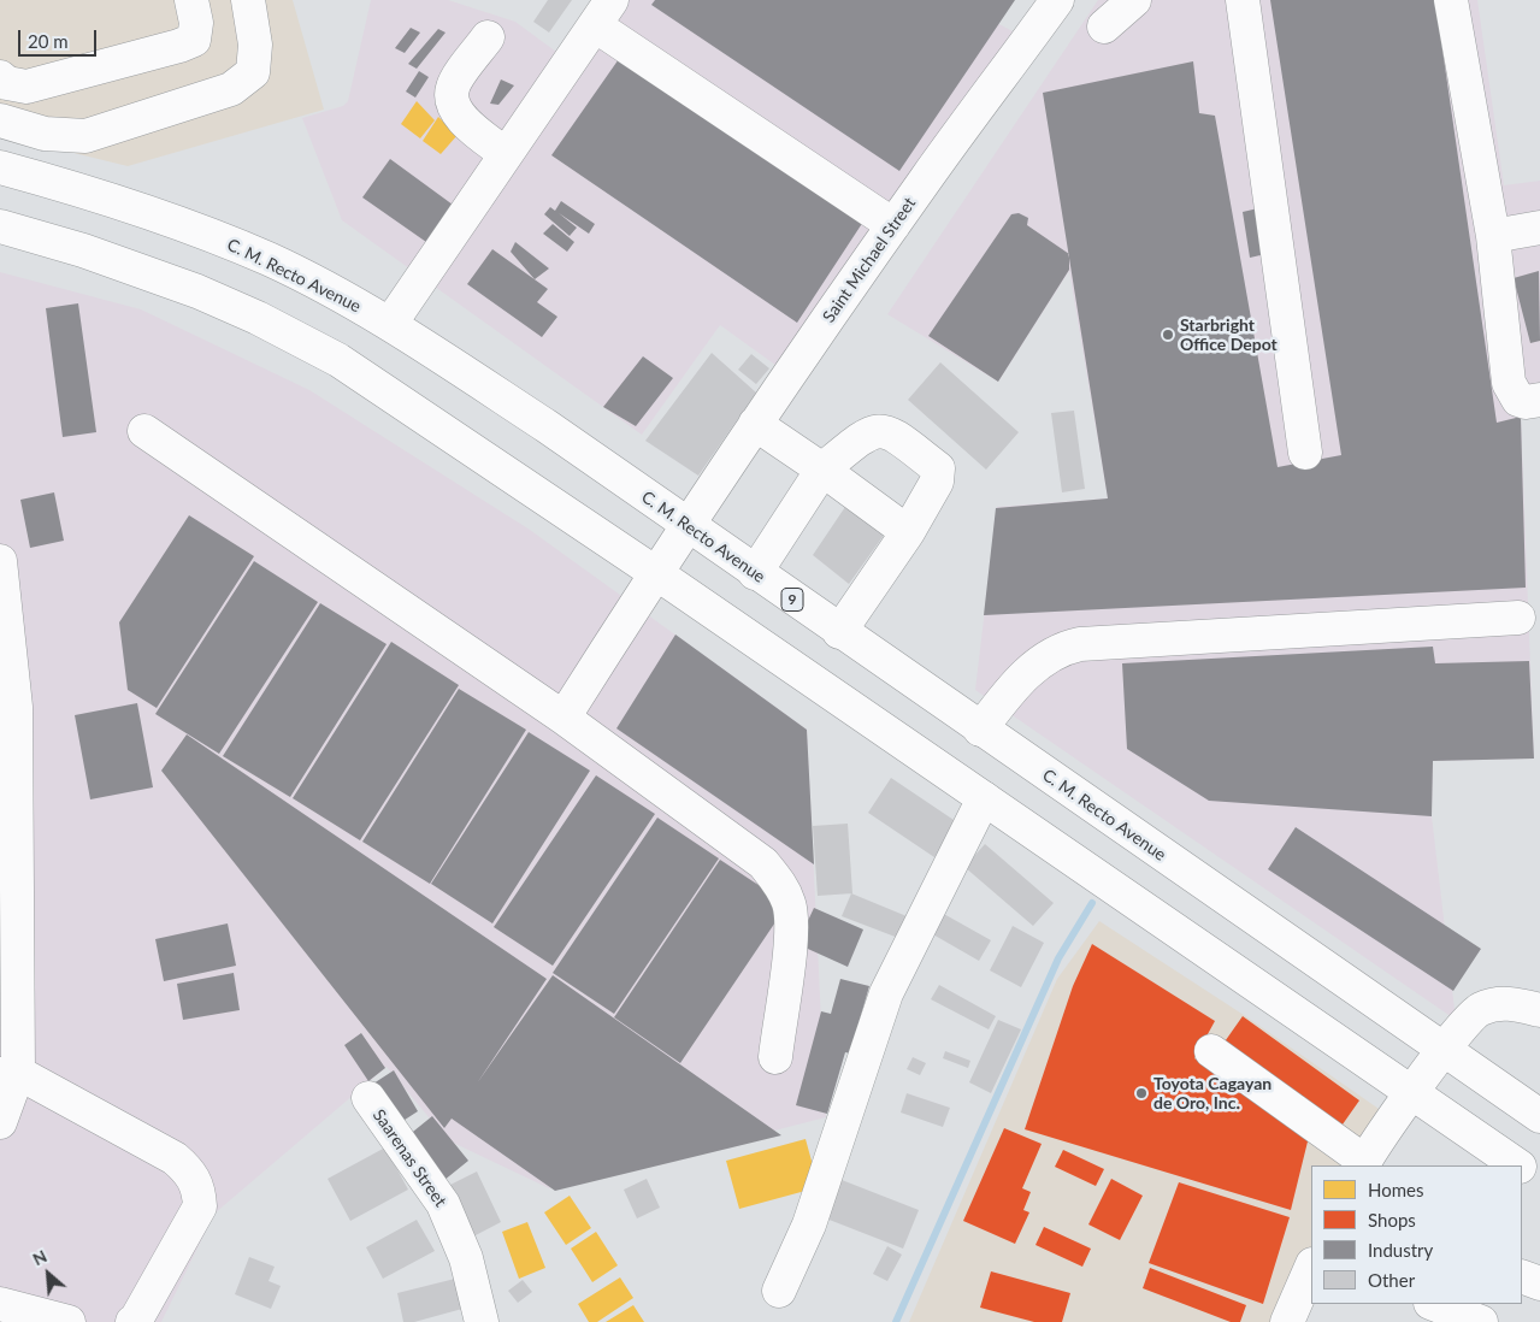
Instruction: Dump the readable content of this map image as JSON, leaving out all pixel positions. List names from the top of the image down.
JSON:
{
  "streets": {
    "main road": [
      "Saint Michael Street",
      "C. M. Recto Avenue",
      "9",
      "Saarenas Street"
    ]
  },
  "crossings": [
    ["Saint Michael Street", "C. M. Recto Avenue"]
  ],
  "places": ["Starbright Office Depot", "Toyota Cagayan de Oro, Inc."],
  "legend": [
    "Homes",
    "Shops",
    "Industry",
    "Other"
  ],
  "scale_bar": "20 m",
  "north": "top left"
}
